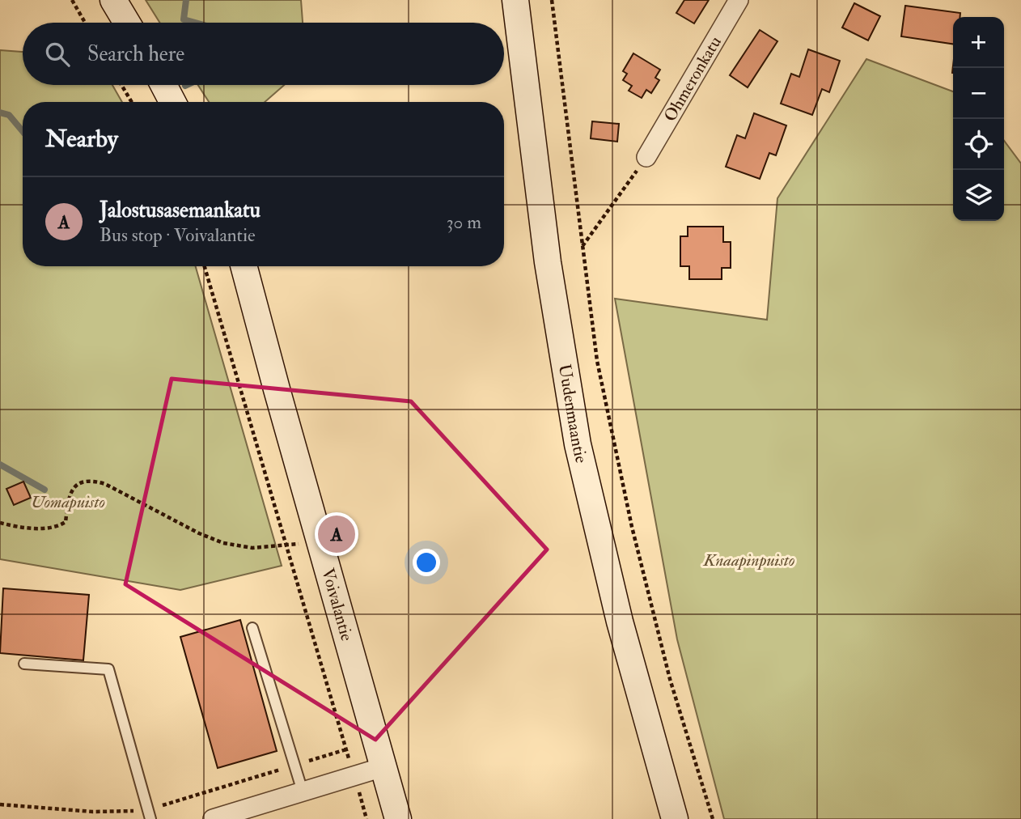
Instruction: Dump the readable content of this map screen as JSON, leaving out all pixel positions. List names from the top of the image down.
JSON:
{
  "streets": {
    "main road": ["Uudenmaantie", "Voivalantie"],
    "street": ["Ohmeronkatu"]
  },
  "parks": ["Uomapuisto", "Knaapinpuisto"],
  "page": {
    "map_buttons": ["+", "−"],
    "search": "Search here",
    "heading": "Nearby",
    "list": [
      {
        "mark": "A",
        "name": "Jalostusasemankatu",
        "note": "Bus stop · Voivalantie",
        "value": "30 m"
      }
    ],
    "pins": "A"
  }
}
